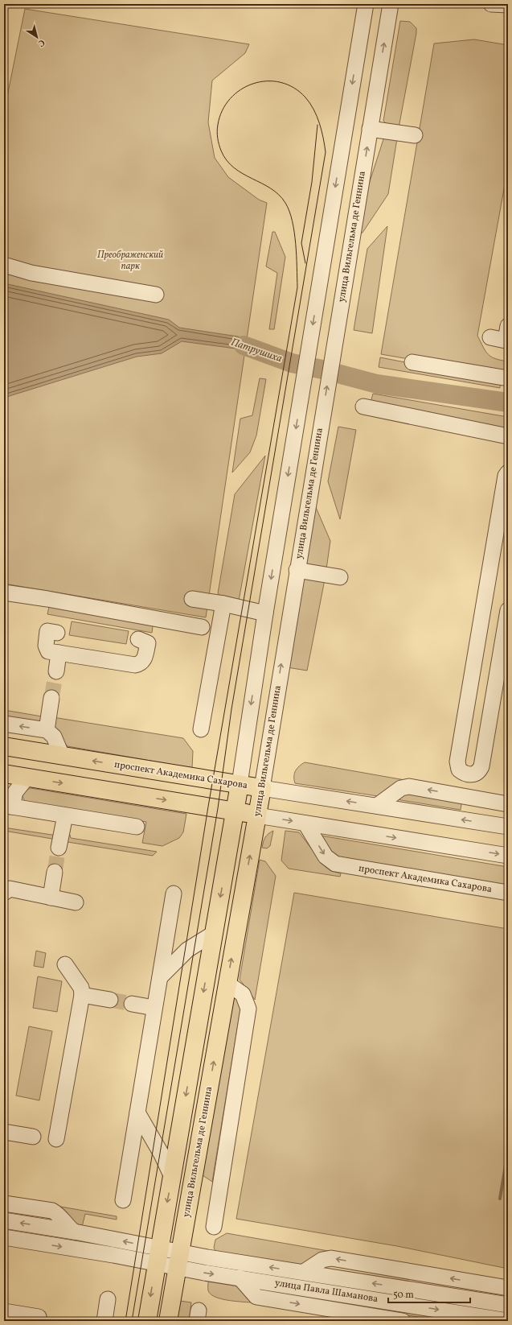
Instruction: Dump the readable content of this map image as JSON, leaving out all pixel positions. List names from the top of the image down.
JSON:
{
  "streets": {
    "main road": ["улица Вильгельма де Геннина", "проспект Академика Сахарова"],
    "street": ["улица Павла Шаманова"]
  },
  "crossings": [
    ["улица Вильгельма де Геннина", "проспект Академика Сахарова"],
    ["улица Вильгельма де Геннина", "улица Павла Шаманова"]
  ],
  "water": ["Патрушиха"],
  "parks": ["Преображенский парк"],
  "scale_bar": "50 m",
  "north": "bottom right"
}
